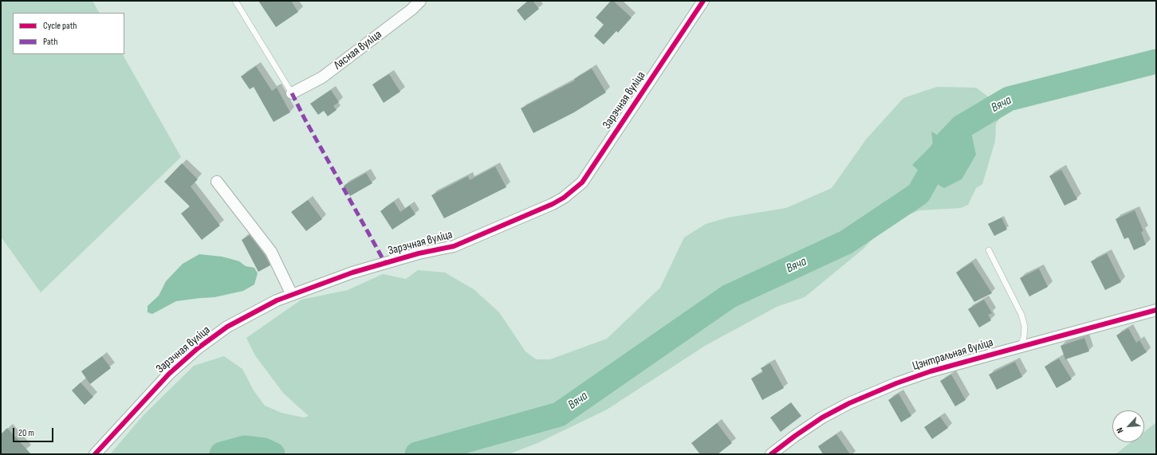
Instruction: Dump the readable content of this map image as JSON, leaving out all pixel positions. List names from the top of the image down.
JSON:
{
  "streets": {
    "street": ["Лясная вуліца", "Зарэчная вуліца", "Цэнтральная вуліца"]
  },
  "water": ["Вяча"],
  "legend": ["Cycle path", "Path"],
  "scale_bar": "20 m",
  "north": "bottom left"
}
